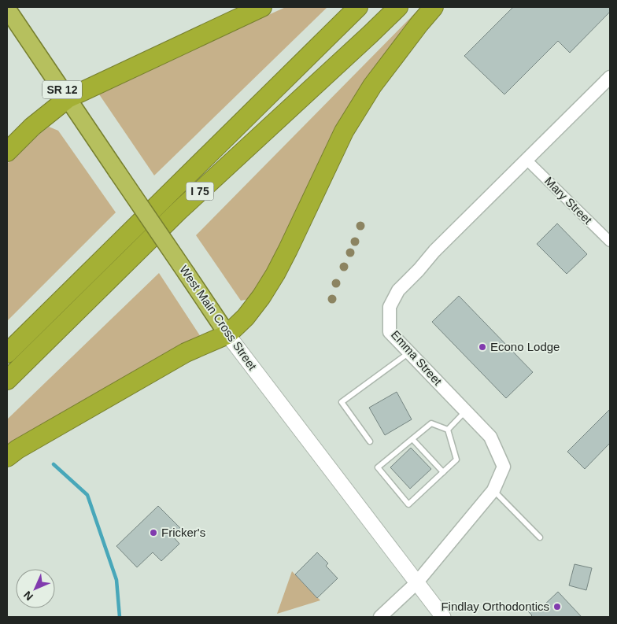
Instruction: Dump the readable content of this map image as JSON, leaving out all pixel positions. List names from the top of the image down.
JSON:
{
  "streets": {
    "highway": ["SR 12", "I 75", "West Main Cross Street"],
    "street": ["Mary Street", "Emma Street"]
  },
  "crossings": [
    ["Mary Street", "Emma Street"],
    ["West Main Cross Street", "Emma Street"]
  ],
  "places": ["Econo Lodge", "Fricker's", "Findlay Orthodontics"],
  "north": "bottom left"
}
